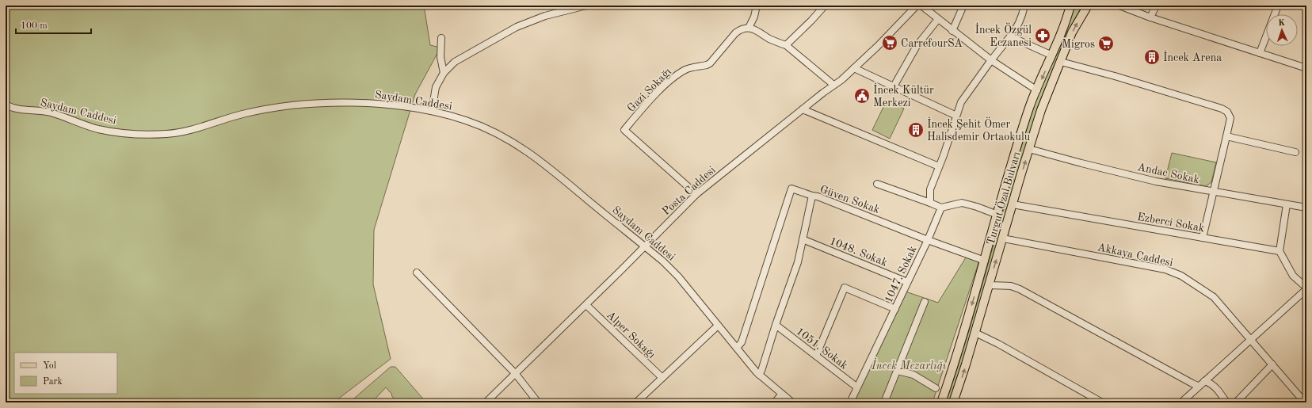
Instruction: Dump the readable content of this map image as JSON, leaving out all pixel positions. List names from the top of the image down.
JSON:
{
  "streets": {
    "main road": ["Turgut Özal Bulvarı"],
    "street": [
      "Gazi Sokağı",
      "Saydam Caddesi",
      "Andac Sokak",
      "Posta Caddesi",
      "Güven Sokak",
      "Ezberci Sokak",
      "1048. Sokak",
      "Akkaya Caddesi",
      "1047. Sokak",
      "Alper Sokağı",
      "1051. Sokak"
    ]
  },
  "crossings": [
    ["Gazi Sokağı", "Posta Caddesi"],
    ["Saydam Caddesi", "Posta Caddesi"],
    ["Saydam Caddesi", "Güven Sokak"],
    ["Andac Sokak", "Turgut Özal Bulvarı"],
    ["Posta Caddesi", "Alper Sokağı"],
    ["Turgut Özal Bulvarı", "Güven Sokak"],
    ["Turgut Özal Bulvarı", "Ezberci Sokak"],
    ["Turgut Özal Bulvarı", "Akkaya Caddesi"],
    ["Güven Sokak", "1048. Sokak"],
    ["Güven Sokak", "1047. Sokak"],
    ["Güven Sokak", "1051. Sokak"],
    ["1048. Sokak", "1047. Sokak"],
    ["1047. Sokak", "1051. Sokak"]
  ],
  "parks": ["İncek Mezarlığı"],
  "places": {
    "pharmacy": ["İncek Özgül Eczanesi"],
    "supermarket": ["CarrefourSA", "Migros"],
    "building": ["İncek Arena", "İncek Şehit Ömer Halisdemir Ortaokulu"],
    "public building": ["İncek Kültür Merkezi"]
  },
  "legend": ["Yol", "Park"],
  "scale_bar": "100 m",
  "north": "top"
}
